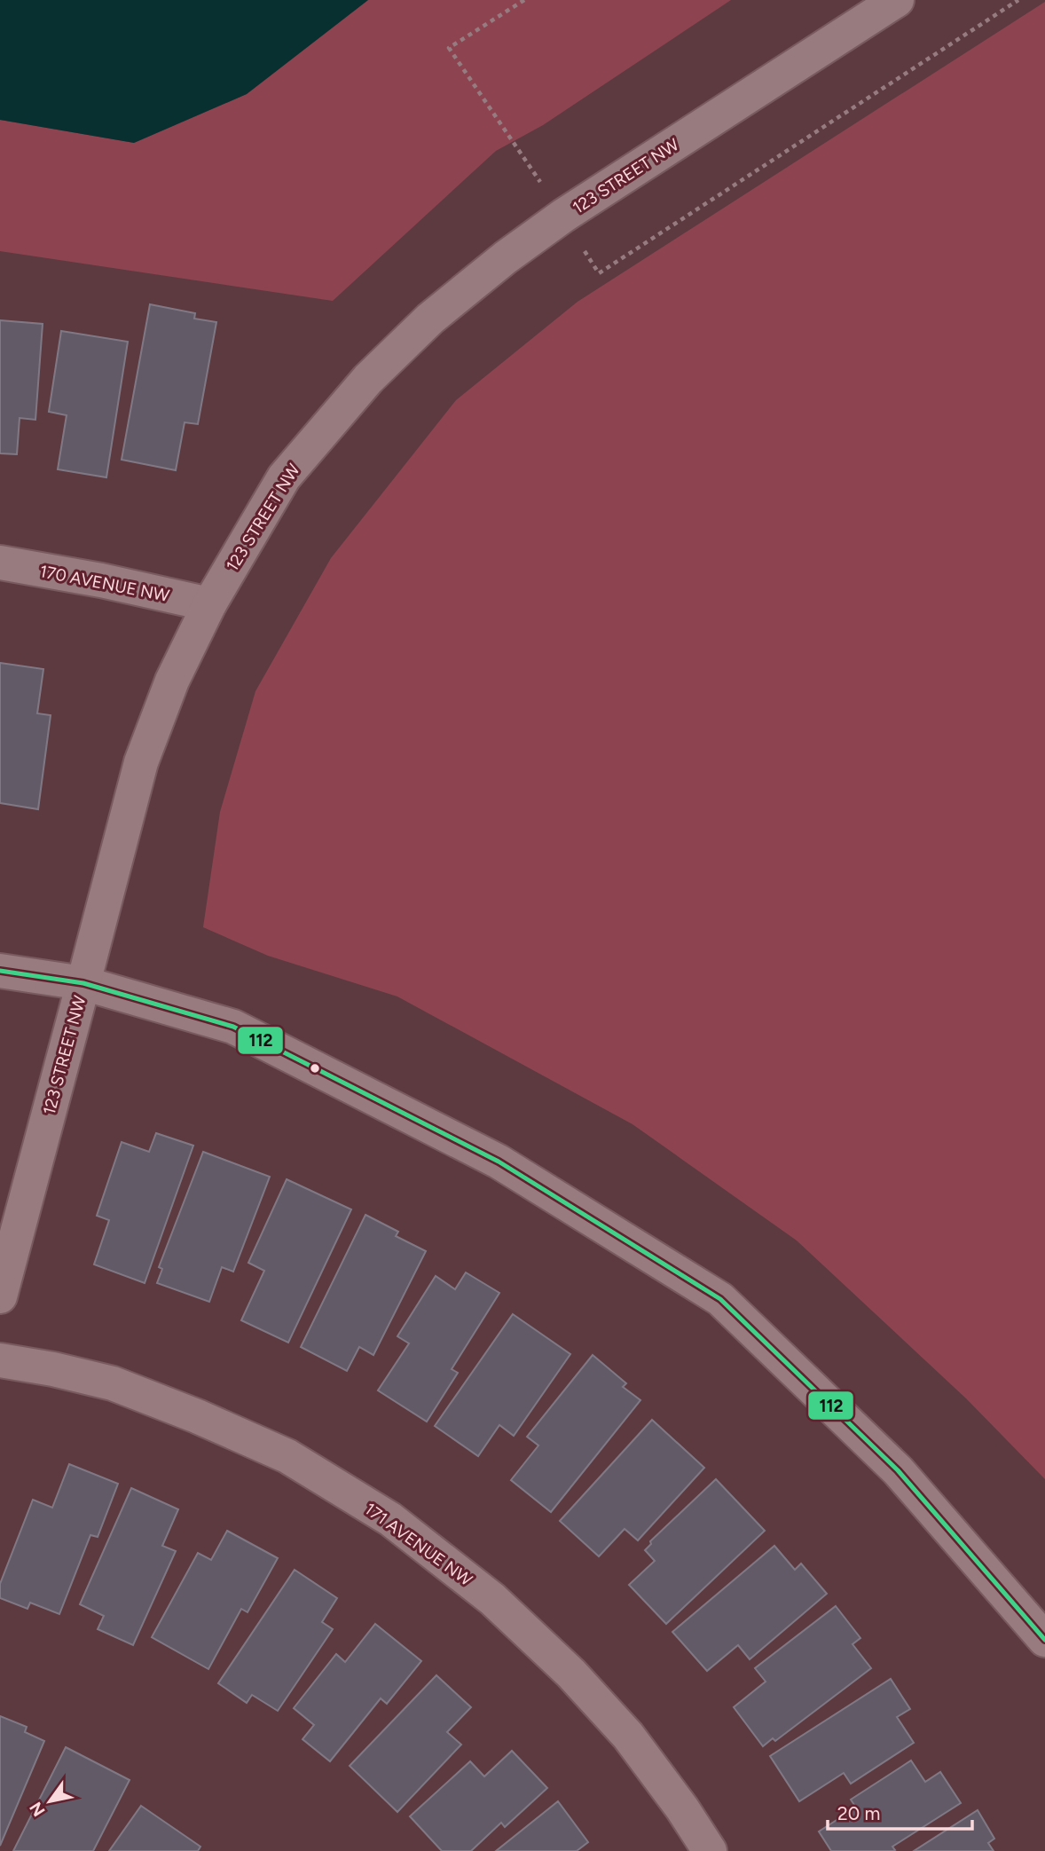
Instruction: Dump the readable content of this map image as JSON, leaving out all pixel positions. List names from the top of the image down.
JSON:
{
  "streets": {
    "street": ["123 STREET NW", "170 AVENUE NW", "171 AVENUE NW"]
  },
  "crossings": [
    ["123 STREET NW", "170 AVENUE NW"]
  ],
  "lines": ["transit line 112"],
  "scale_bar": "20 m",
  "north": "bottom left"
}
